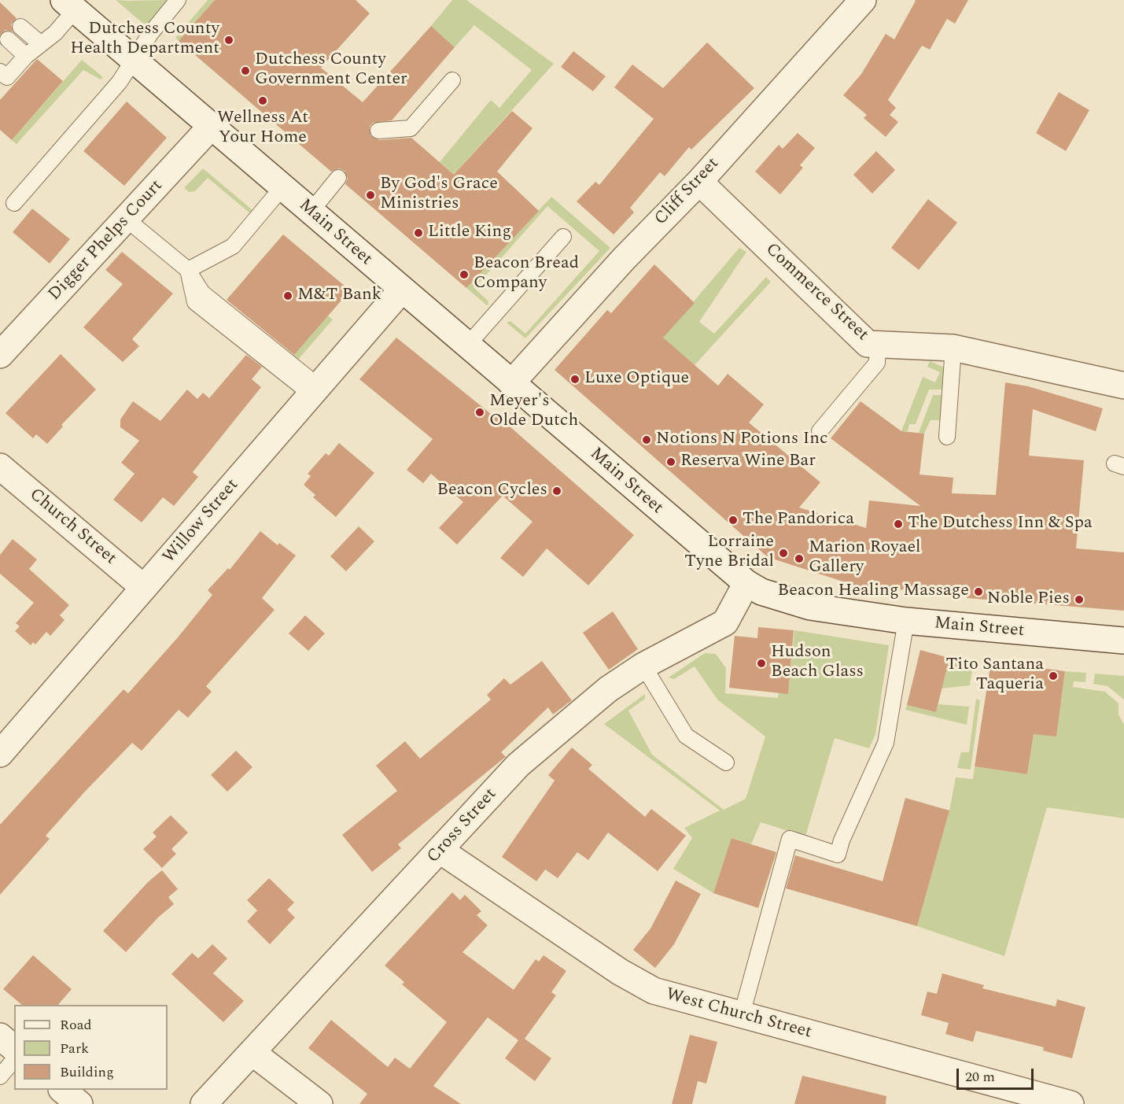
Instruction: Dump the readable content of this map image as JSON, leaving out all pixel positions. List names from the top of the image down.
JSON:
{
  "streets": {
    "street": [
      "Cliff Street",
      "Main Street",
      "Digger Phelps Court",
      "Commerce Street",
      "Willow Street",
      "Church Street",
      "Cross Street",
      "West Church Street"
    ]
  },
  "crossings": [
    ["Cliff Street", "Main Street"],
    ["Cliff Street", "Commerce Street"],
    ["Main Street", "Digger Phelps Court"],
    ["Main Street", "Willow Street"],
    ["Main Street", "Cross Street"],
    ["Willow Street", "Church Street"],
    ["Cross Street", "West Church Street"]
  ],
  "places": [
    "Dutchess County Health Department",
    "Dutchess County Government Center",
    "Wellness At Your Home",
    "By God's Grace Ministries",
    "Little King",
    "Beacon Bread Company",
    "M&T Bank",
    "Luxe Optique",
    "Meyer's Olde Dutch",
    "Notions N Potions Inc",
    "Reserva Wine Bar",
    "Beacon Cycles",
    "The Pandorica",
    "The Dutchess Inn & Spa",
    "Lorraine Tyne Bridal",
    "Marion Royael Gallery",
    "Beacon Healing Massage",
    "Noble Pies",
    "Hudson Beach Glass",
    "Tito Santana Taqueria"
  ],
  "legend": ["Road", "Park", "Building"],
  "scale_bar": "20 m"
}
